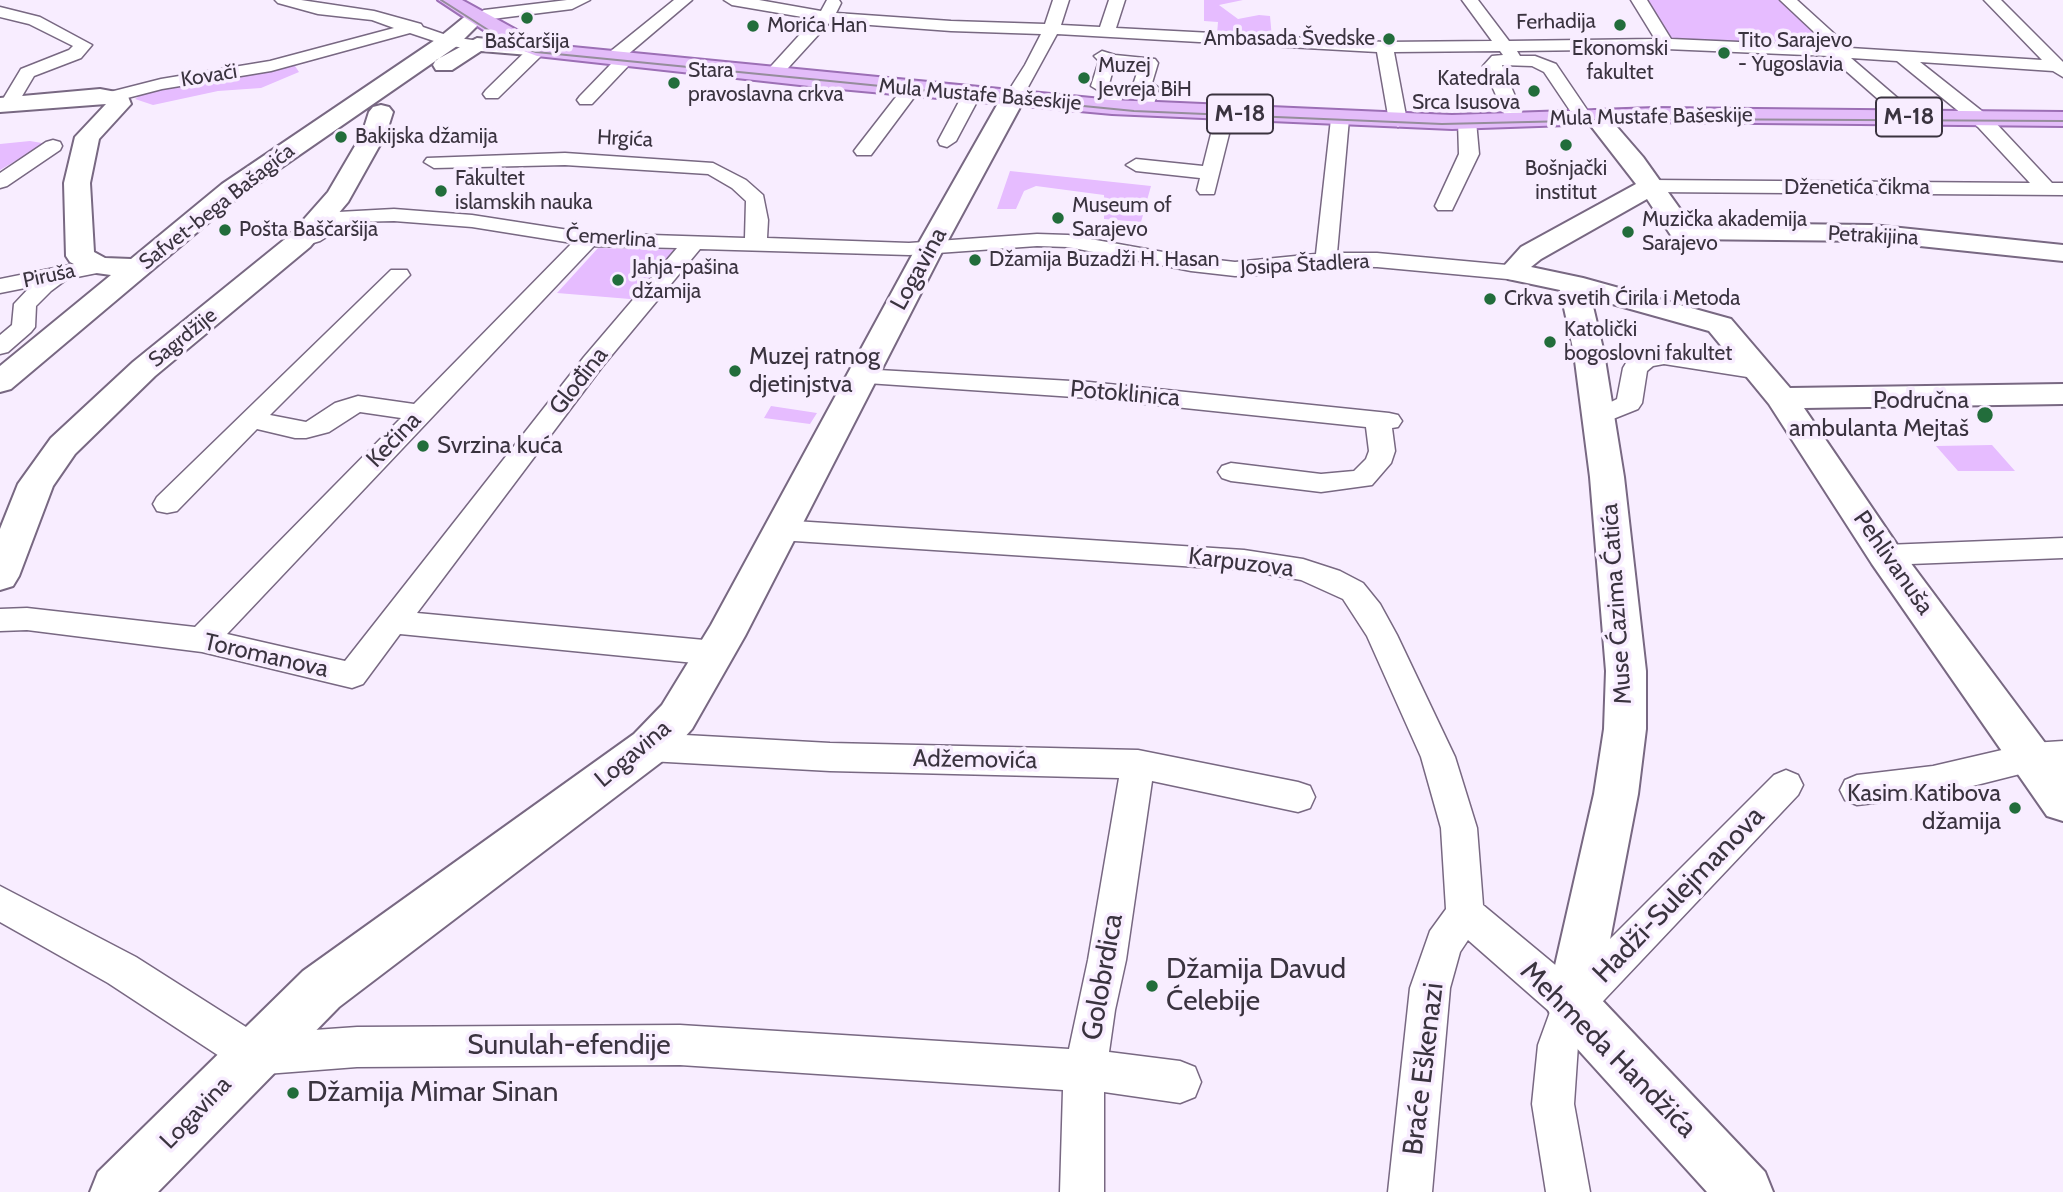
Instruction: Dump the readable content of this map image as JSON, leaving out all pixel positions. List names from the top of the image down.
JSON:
{
  "streets": {
    "main road": ["Mula Mustafe Bašeskije", "M-18"],
    "street": [
      "Ferhadija",
      "Kovači",
      "Hrgića",
      "Dženetića čikma",
      "Safvet-bega Bašagića",
      "Petrakijina",
      "Čemerlina",
      "Josipa Štadlera",
      "Logavina",
      "Piruša",
      "Sagrdžije",
      "Glođina",
      "Potoklinica",
      "Kečina",
      "Karpuzova",
      "Pehlivanuša",
      "Muse Ćazima Ćatića",
      "Toromanova",
      "Adžemovića",
      "Hadži-Sulejmanova",
      "Golobrdica",
      "Sunulah-efendije",
      "Mehmeda Handžića",
      "Braće Eškenazi"
    ]
  },
  "crossings": [
    ["Mula Mustafe Bašeskije", "M-18"],
    ["Mula Mustafe Bašeskije", "Logavina"],
    ["M-18", "Safvet-bega Bašagića"],
    ["Hrgića", "Čemerlina"],
    ["Dženetića čikma", "Petrakijina"],
    ["Čemerlina", "Josipa Štadlera"],
    ["Čemerlina", "Logavina"],
    ["Čemerlina", "Sagrdžije"],
    ["Čemerlina", "Glođina"],
    ["Čemerlina", "Kečina"],
    ["Josipa Štadlera", "Logavina"],
    ["Logavina", "Potoklinica"],
    ["Logavina", "Karpuzova"],
    ["Logavina", "Adžemovića"],
    ["Logavina", "Sunulah-efendije"],
    ["Glođina", "Toromanova"],
    ["Kečina", "Toromanova"],
    ["Karpuzova", "Mehmeda Handžića"],
    ["Karpuzova", "Braće Eškenazi"],
    ["Pehlivanuša", "Muse Ćazima Ćatića"],
    ["Muse Ćazima Ćatića", "Hadži-Sulejmanova"],
    ["Muse Ćazima Ćatića", "Mehmeda Handžića"],
    ["Adžemovića", "Golobrdica"],
    ["Hadži-Sulejmanova", "Mehmeda Handžića"],
    ["Golobrdica", "Sunulah-efendije"],
    ["Mehmeda Handžića", "Braće Eškenazi"]
  ],
  "places": [
    "Baščaršija",
    "Ekonomski fakultet",
    "Morića Han",
    "Ambasada Švedske",
    "Tito Sarajevo - Yugoslavia",
    "Muzej Jevreja BiH",
    "Stara pravoslavna crkva",
    "Katedrala Srca Isusova",
    "Bakijska džamija",
    "Bošnjački institut",
    "Fakultet islamskih nauka",
    "Museum of Sarajevo",
    "Pošta Baščaršija",
    "Muzička akademija Sarajevo",
    "Džamija Buzadži H. Hasan",
    "Jahja-pašina džamija",
    "Crkva svetih Ćirila i Metoda",
    "Katolički bogoslovni fakultet",
    "Muzej ratnog djetinjstva",
    "Područna ambulanta Mejtaš",
    "Svrzina kuća",
    "Kasim Katibova džamija",
    "Džamija Davud Ćelebije",
    "Džamija Mimar Sinan"
  ]
}
